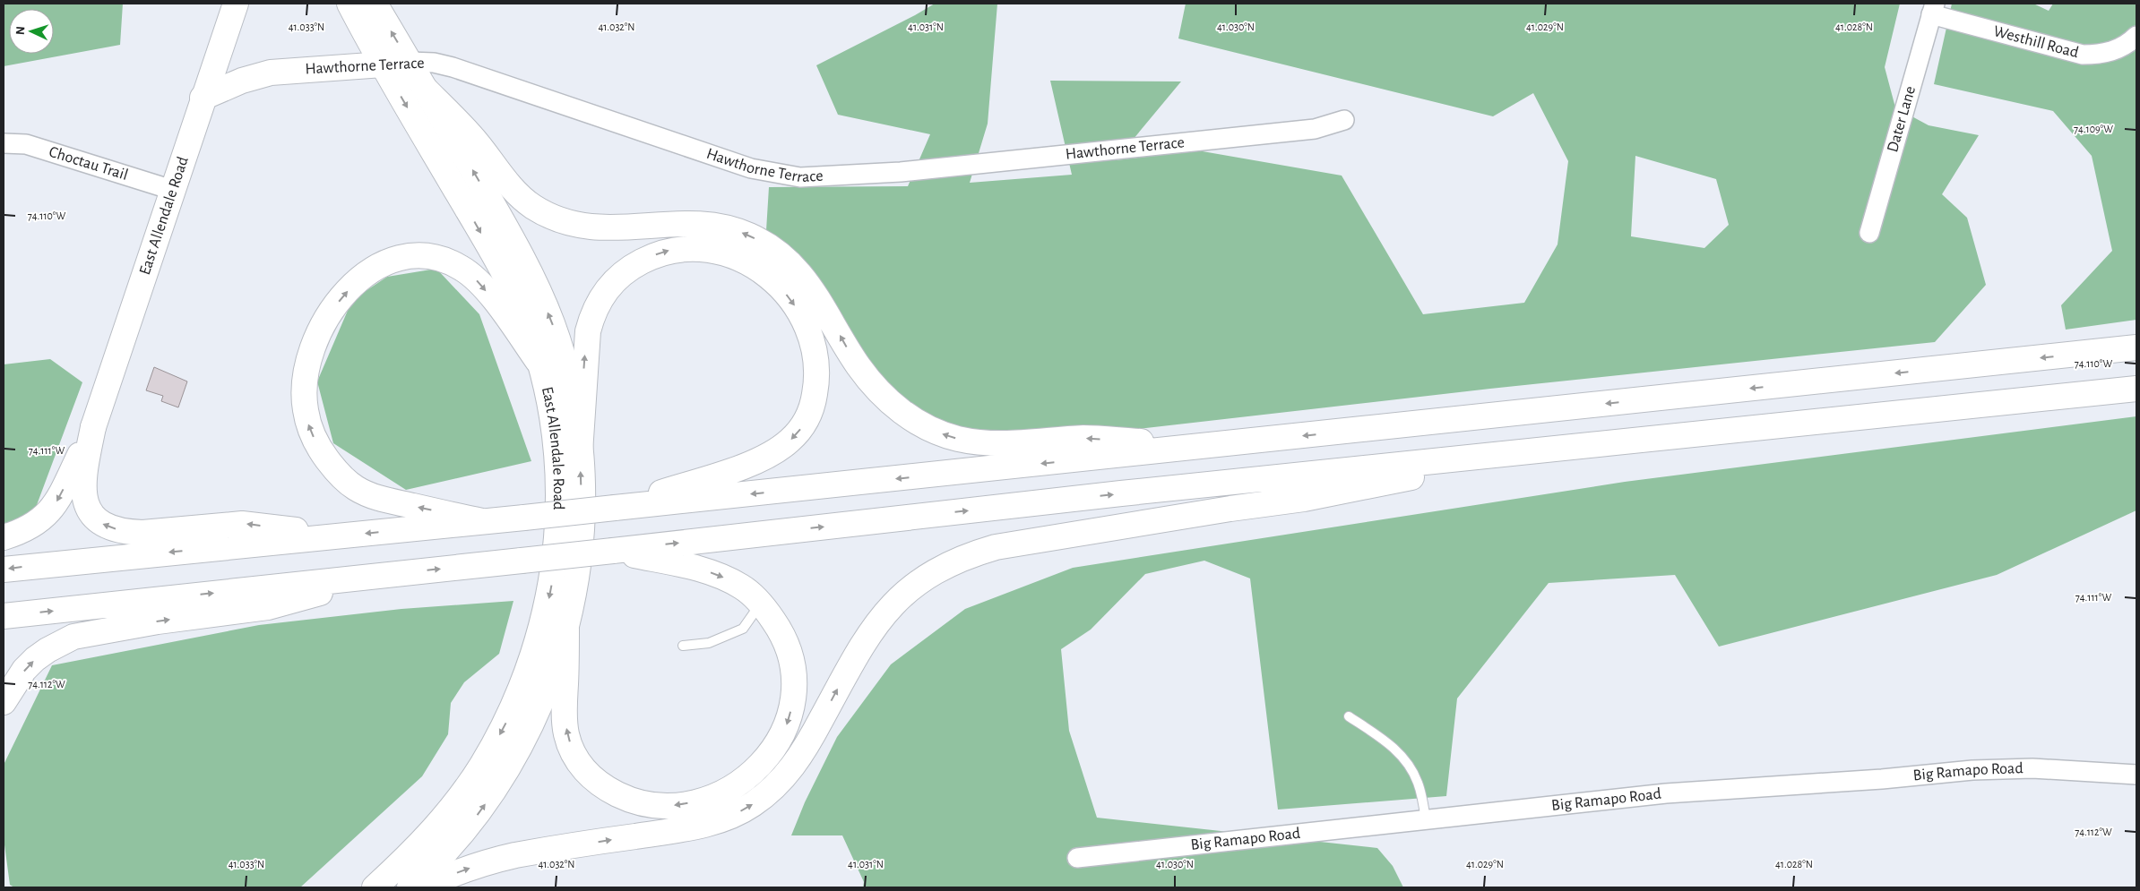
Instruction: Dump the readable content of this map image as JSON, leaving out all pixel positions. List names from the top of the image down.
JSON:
{
  "streets": {
    "main road": ["Hawthorne Terrace", "East Allendale Road"],
    "street": [
      "Westhill Road",
      "Dater Lane",
      "Choctau Trail",
      "Big Ramapo Road"
    ]
  },
  "crossings": [
    ["Westhill Road", "Dater Lane"],
    ["Hawthorne Terrace", "East Allendale Road"],
    ["Choctau Trail", "East Allendale Road"]
  ],
  "north": "left",
  "coordinates": [
    "41.033°N",
    "41.032°N",
    "41.031°N",
    "41.030°N",
    "41.029°N",
    "41.028°N",
    "74.109°W",
    "74.110°W",
    "74.111°W",
    "74.112°W"
  ]
}
